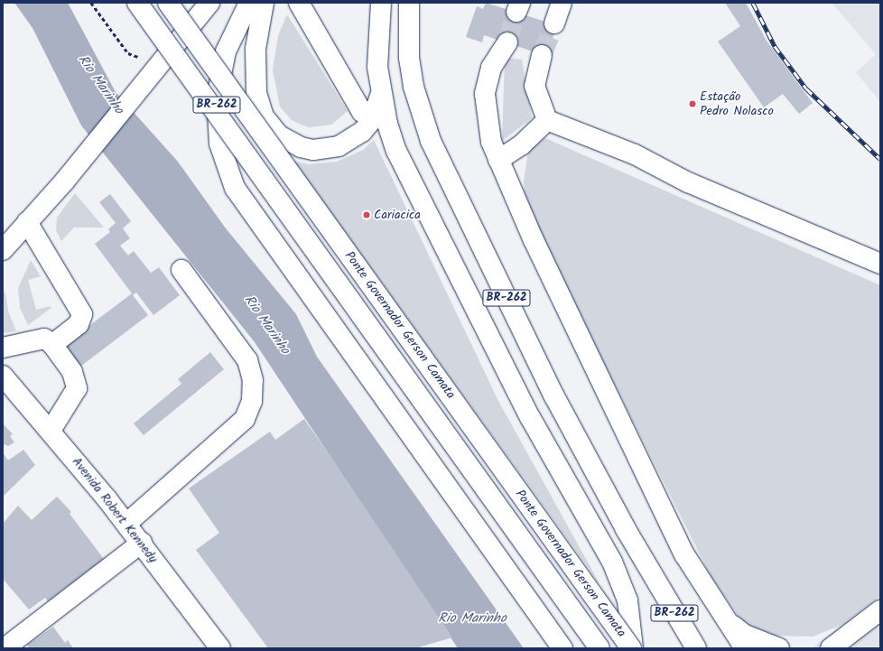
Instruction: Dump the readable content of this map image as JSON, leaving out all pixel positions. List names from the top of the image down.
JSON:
{
  "streets": {
    "main road": ["BR-262", "Ponte Governador Gerson Camata", "Avenida Robert Kennedy"]
  },
  "water": ["Rio Marinho"],
  "places": ["Estação Pedro Nolasco", "Cariacica"]
}
